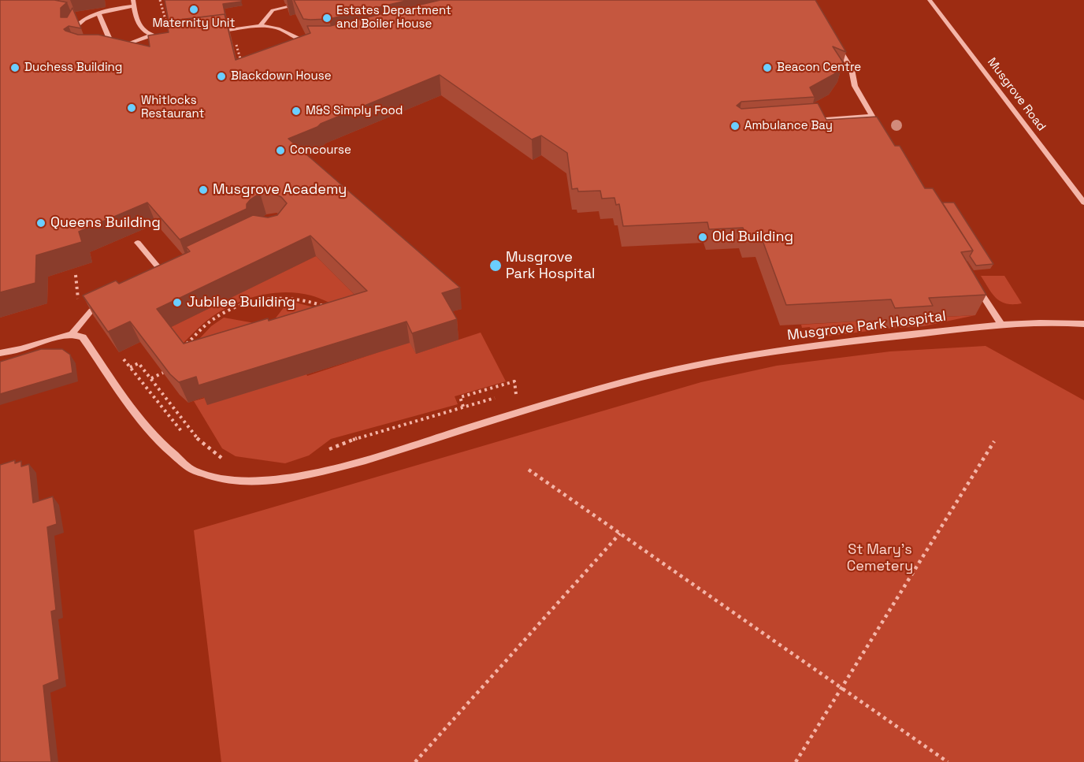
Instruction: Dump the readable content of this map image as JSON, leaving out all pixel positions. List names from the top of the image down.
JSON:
{
  "streets": {
    "street": ["Musgrove Road", "Musgrove Park Hospital"]
  },
  "parks": ["St Mary's Cemetery"],
  "places": [
    "Maternity Unit",
    "Estates Department and Boiler House",
    "Duchess Building",
    "Beacon Centre",
    "Blackdown House",
    "Whitlocks Restaurant",
    "M&S Simply Food",
    "Ambulance Bay",
    "Concourse",
    "Musgrove Academy",
    "Queens Building",
    "Old Building",
    "Musgrove Park Hospital",
    "Jubilee Building"
  ]
}
